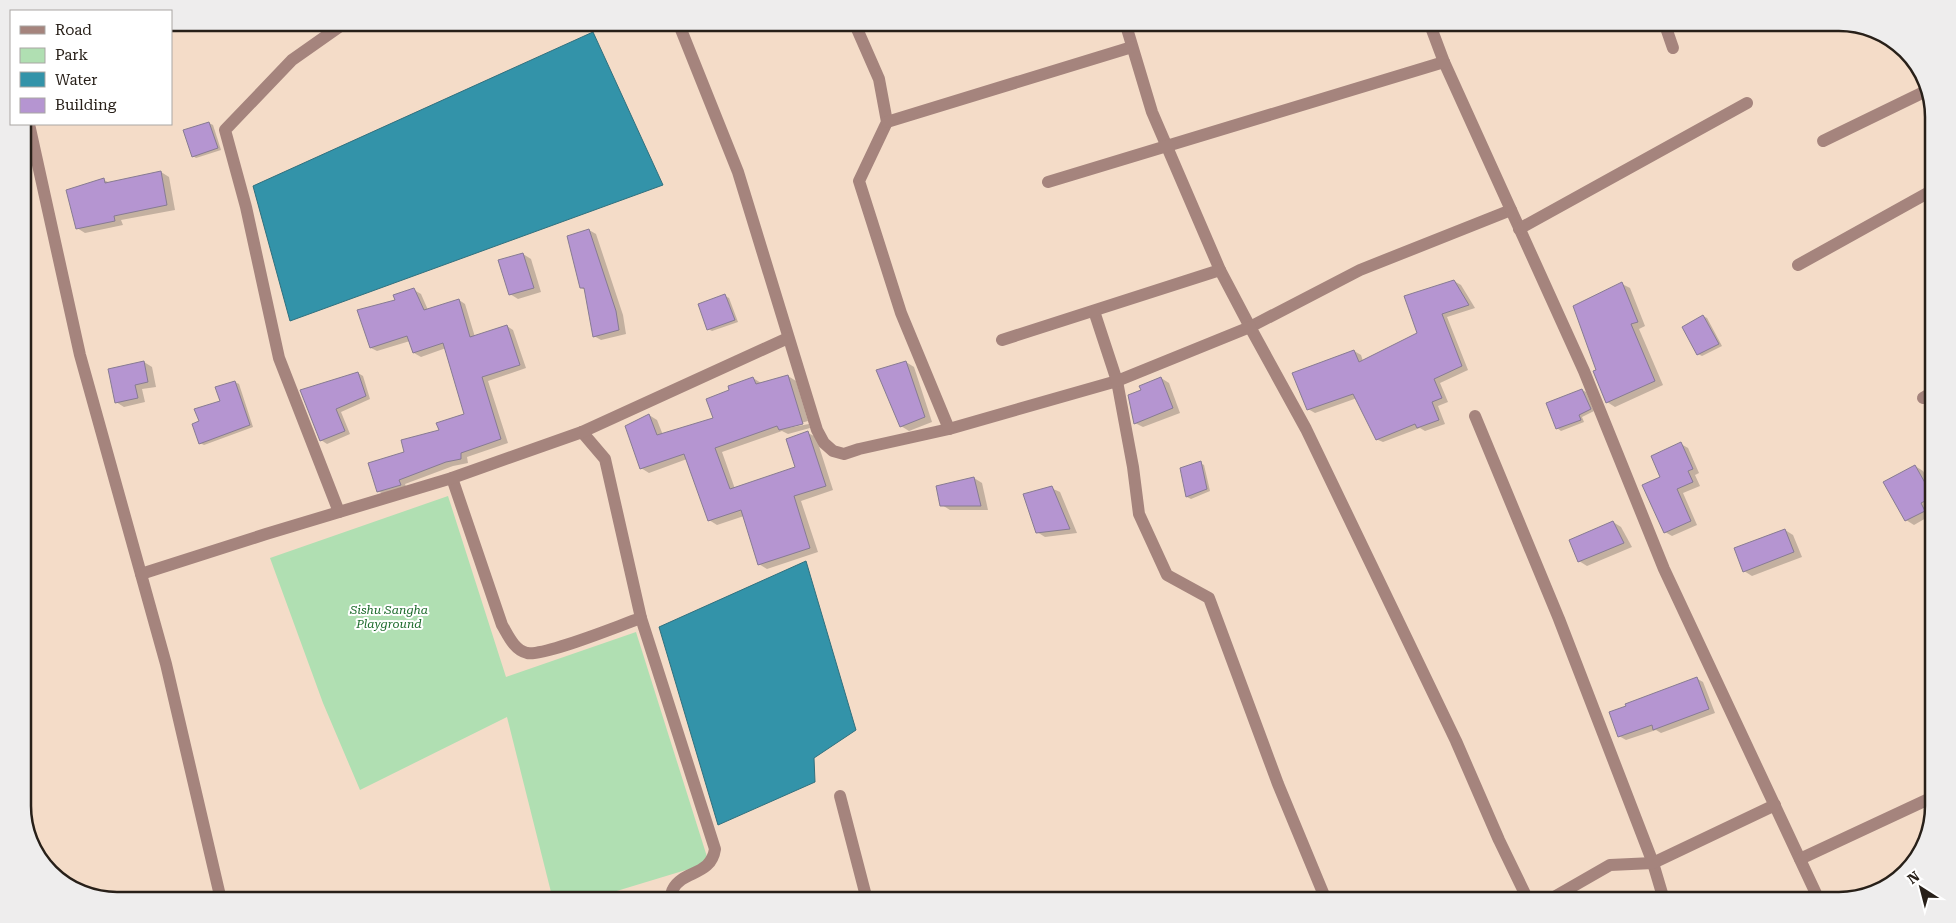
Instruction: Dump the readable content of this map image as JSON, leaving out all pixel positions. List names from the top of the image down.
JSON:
{
  "parks": ["Sishu Sangha Playground"],
  "legend": [
    "Road",
    "Park",
    "Water",
    "Building"
  ],
  "north": "top left"
}
